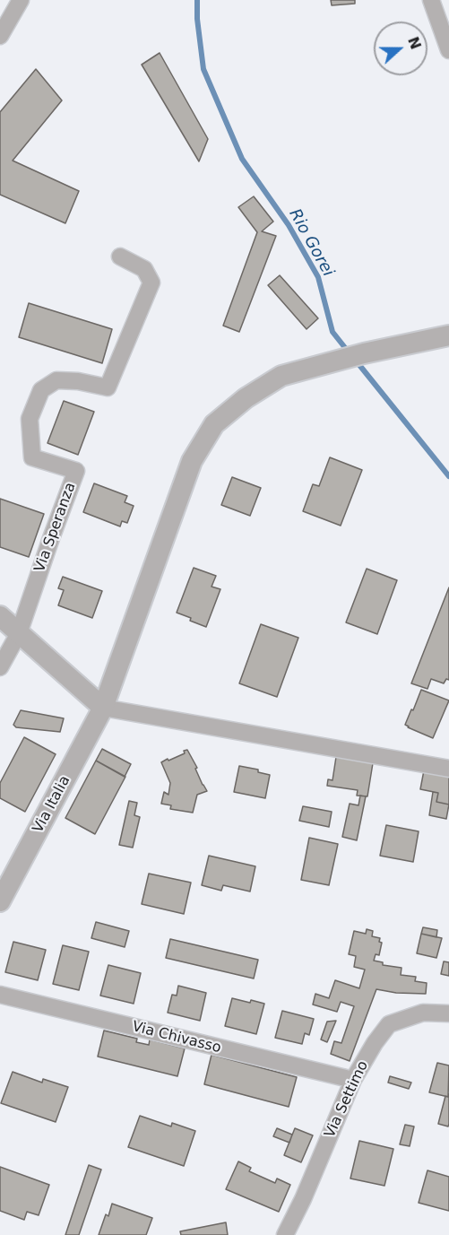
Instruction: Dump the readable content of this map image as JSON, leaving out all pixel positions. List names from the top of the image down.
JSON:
{
  "streets": {
    "street": [
      "Via Speranza",
      "Via Italia",
      "Via Chivasso",
      "Via Settimo"
    ]
  },
  "crossings": [
    ["Via Chivasso", "Via Settimo"]
  ],
  "water": ["Rio Gorei"],
  "north": "right"
}
